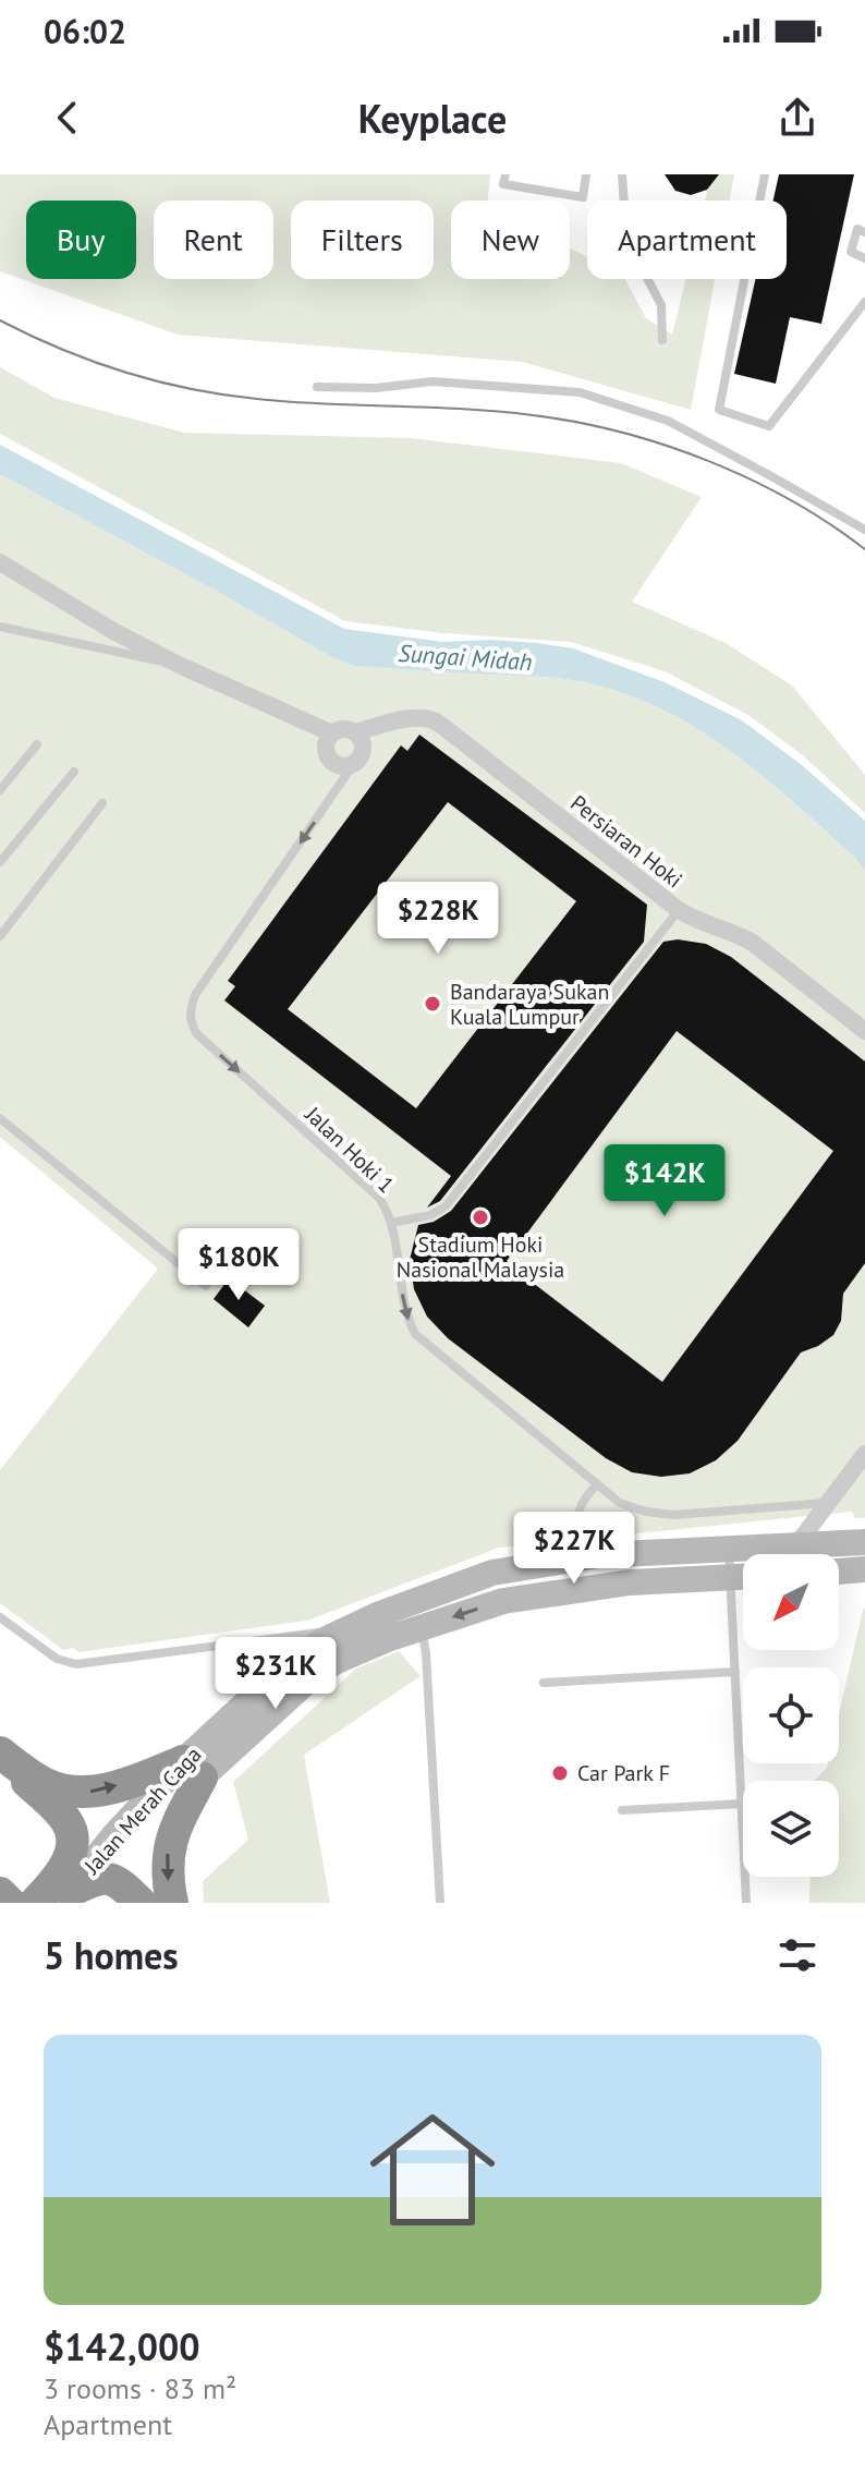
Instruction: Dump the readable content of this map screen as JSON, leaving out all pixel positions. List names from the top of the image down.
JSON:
{
  "streets": {
    "street": ["Persiaran Hoki", "Jalan Merah Caga"],
    "lane": ["Jalan Hoki 1"]
  },
  "crossings": [
    ["Persiaran Hoki", "Jalan Hoki 1"]
  ],
  "one_way": ["Jalan Hoki 1"],
  "water": ["Sungai Midah"],
  "places": ["Bandaraya Sukan Kuala Lumpur", "Stadium Hoki Nasional Malaysia", "Car Park F"],
  "north": "bottom left",
  "page": {
    "status": "06:02",
    "header": "Keyplace",
    "chip": [
      "Buy",
      "Rent",
      "Filters",
      "New",
      "Apartment"
    ],
    "price": [
      "$228K",
      "$142K",
      "$180K",
      "$227K",
      "$231K"
    ],
    "heading": "5 homes",
    "list": [
      {
        "name": "$142,000",
        "note": "3 rooms · 83 m² · Apartment"
      }
    ]
  }
}
